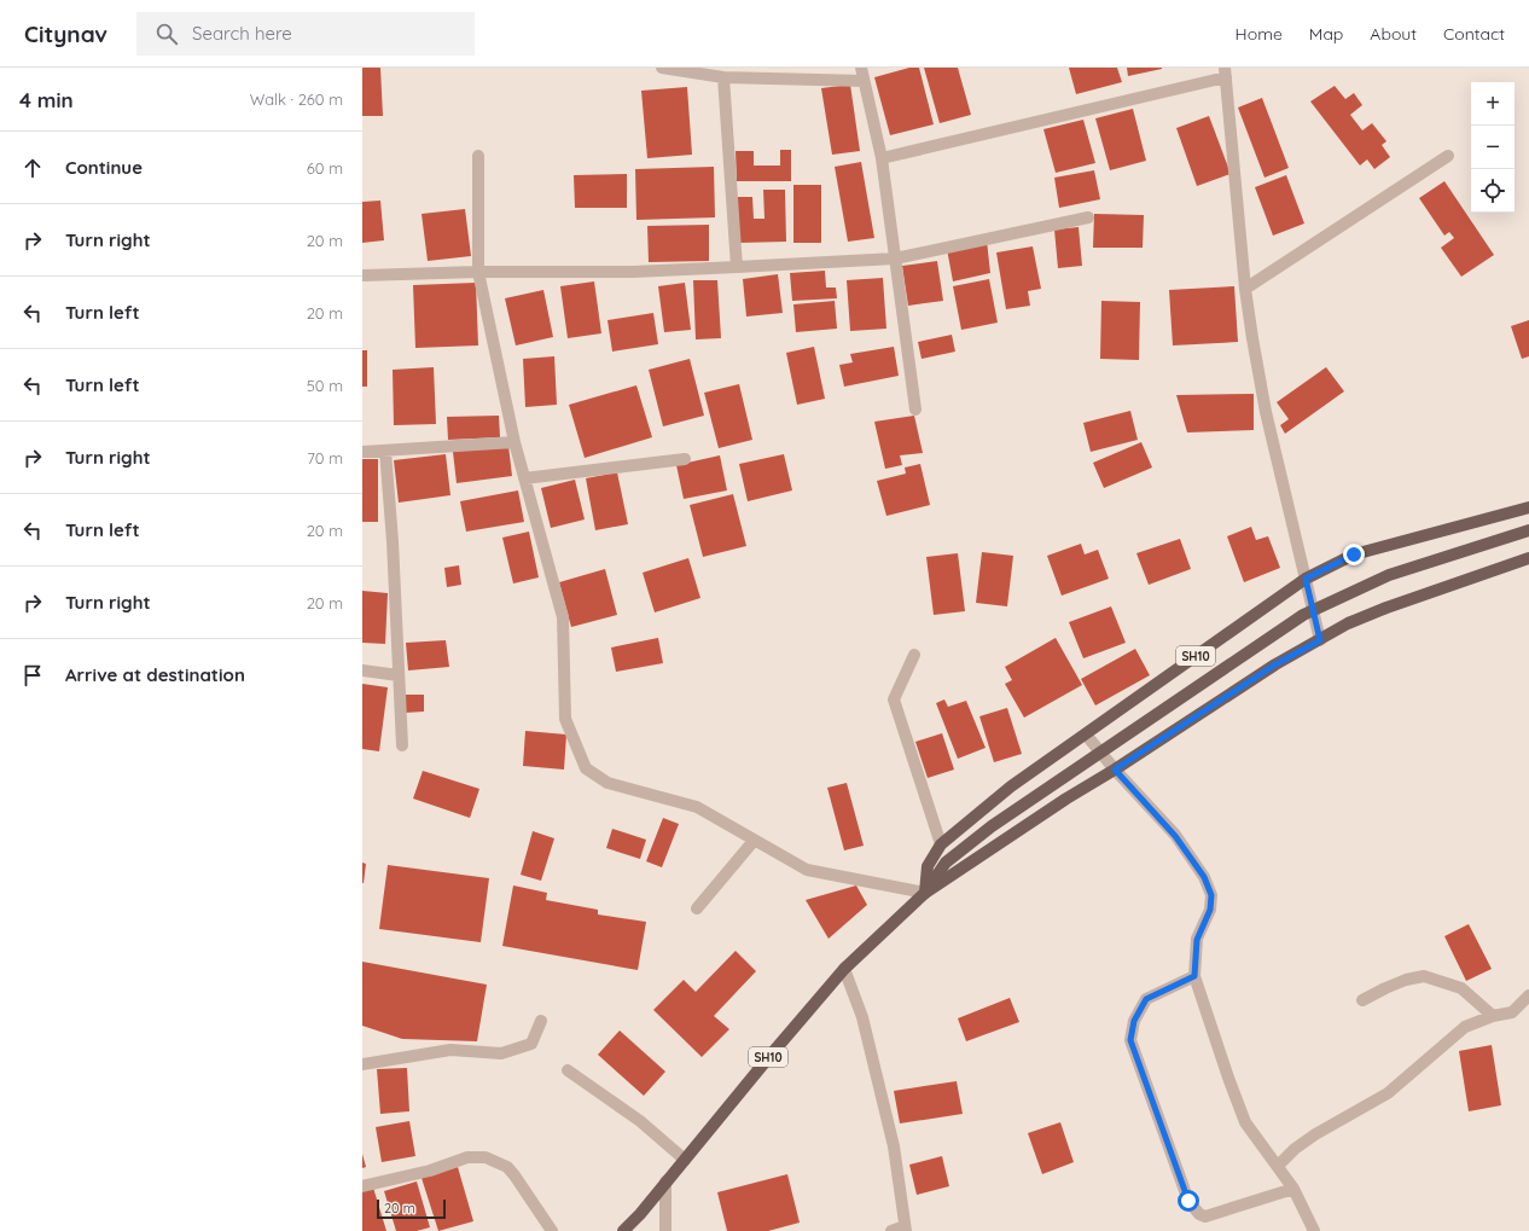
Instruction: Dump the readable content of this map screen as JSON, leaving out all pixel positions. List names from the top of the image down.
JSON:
{
  "streets": {
    "main road": ["SH10"]
  },
  "scale_bar": "20 m",
  "page": {
    "header": "Citynav",
    "search": "Search here",
    "nav": [
      "Home",
      "Map",
      "About",
      "Contact"
    ],
    "heading": ["4 min", "Walk · 260 m"],
    "map_buttons": ["+", "−"],
    "list": [
      ["Continue", "60 m"],
      ["Turn right", "20 m"],
      ["Turn left", "20 m"],
      ["Turn left", "50 m"],
      ["Turn right", "70 m"],
      ["Turn left", "20 m"],
      ["Turn right", "20 m"],
      "Arrive at destination"
    ],
    "scale": "20 m"
  }
}
